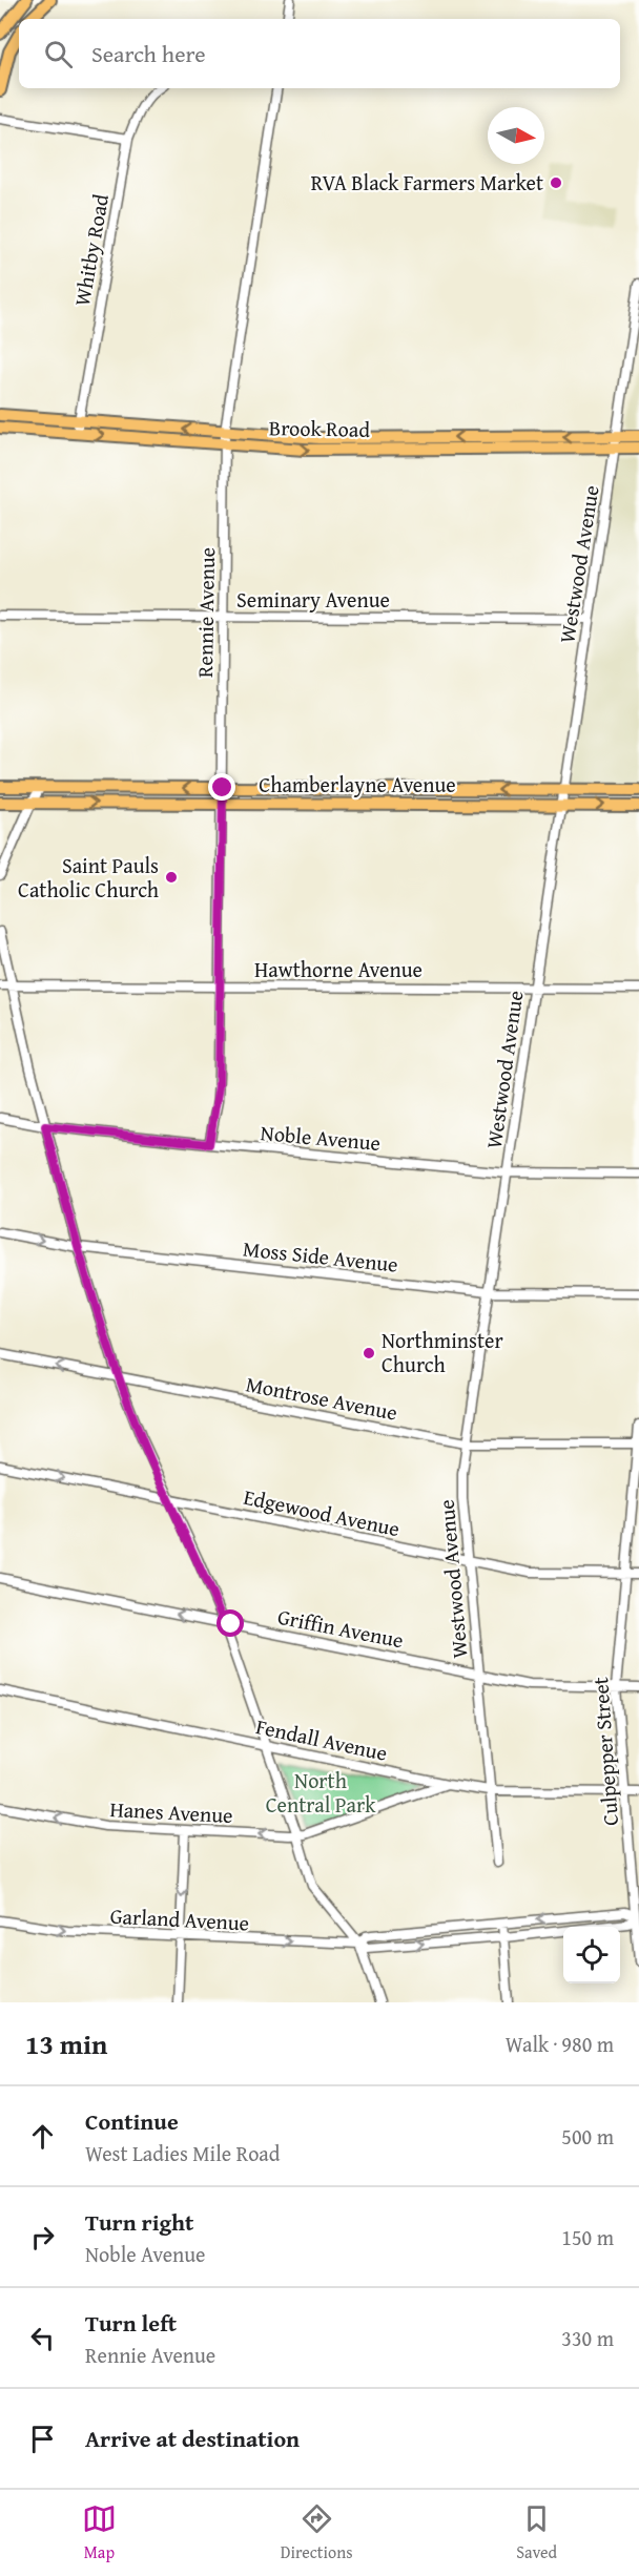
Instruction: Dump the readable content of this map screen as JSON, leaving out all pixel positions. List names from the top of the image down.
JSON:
{
  "streets": {
    "main road": ["Brook Road", "Chamberlayne Avenue"],
    "street": [
      "Whitby Road",
      "Westwood Avenue",
      "Seminary Avenue",
      "Rennie Avenue",
      "Hawthorne Avenue",
      "Noble Avenue",
      "Moss Side Avenue",
      "Montrose Avenue",
      "Edgewood Avenue",
      "Griffin Avenue",
      "Fendall Avenue",
      "Culpepper Street",
      "Hanes Avenue",
      "Garland Avenue"
    ]
  },
  "crossings": [
    ["Whitby Road", "Brook Road"],
    ["Brook Road", "Westwood Avenue"],
    ["Brook Road", "Rennie Avenue"],
    ["Westwood Avenue", "Seminary Avenue"],
    ["Westwood Avenue", "Chamberlayne Avenue"],
    ["Westwood Avenue", "Hawthorne Avenue"],
    ["Westwood Avenue", "Noble Avenue"],
    ["Westwood Avenue", "Moss Side Avenue"],
    ["Westwood Avenue", "Montrose Avenue"],
    ["Westwood Avenue", "Edgewood Avenue"],
    ["Westwood Avenue", "Griffin Avenue"],
    ["Westwood Avenue", "Fendall Avenue"],
    ["Seminary Avenue", "Rennie Avenue"],
    ["Rennie Avenue", "Chamberlayne Avenue"],
    ["Rennie Avenue", "Hawthorne Avenue"],
    ["Rennie Avenue", "Noble Avenue"],
    ["Montrose Avenue", "Culpepper Street"],
    ["Edgewood Avenue", "Culpepper Street"],
    ["Griffin Avenue", "Culpepper Street"],
    ["Fendall Avenue", "Culpepper Street"],
    ["Fendall Avenue", "Hanes Avenue"],
    ["Culpepper Street", "Garland Avenue"]
  ],
  "one_way": ["Griffin Avenue", "Hanes Avenue"],
  "parks": ["North Central Park"],
  "places": ["RVA Black Farmers Market", "Saint Pauls Catholic Church", "Northminster Church"],
  "north": "right",
  "page": {
    "search": "Search here",
    "heading": ["13 min", "Walk · 980 m"],
    "list": [
      ["Continue", "West Ladies Mile Road", "500 m"],
      ["Turn right", "Noble Avenue", "150 m"],
      ["Turn left", "Rennie Avenue", "330 m"],
      "Arrive at destination"
    ],
    "nav": ["Map", "Directions", "Saved"]
  }
}
